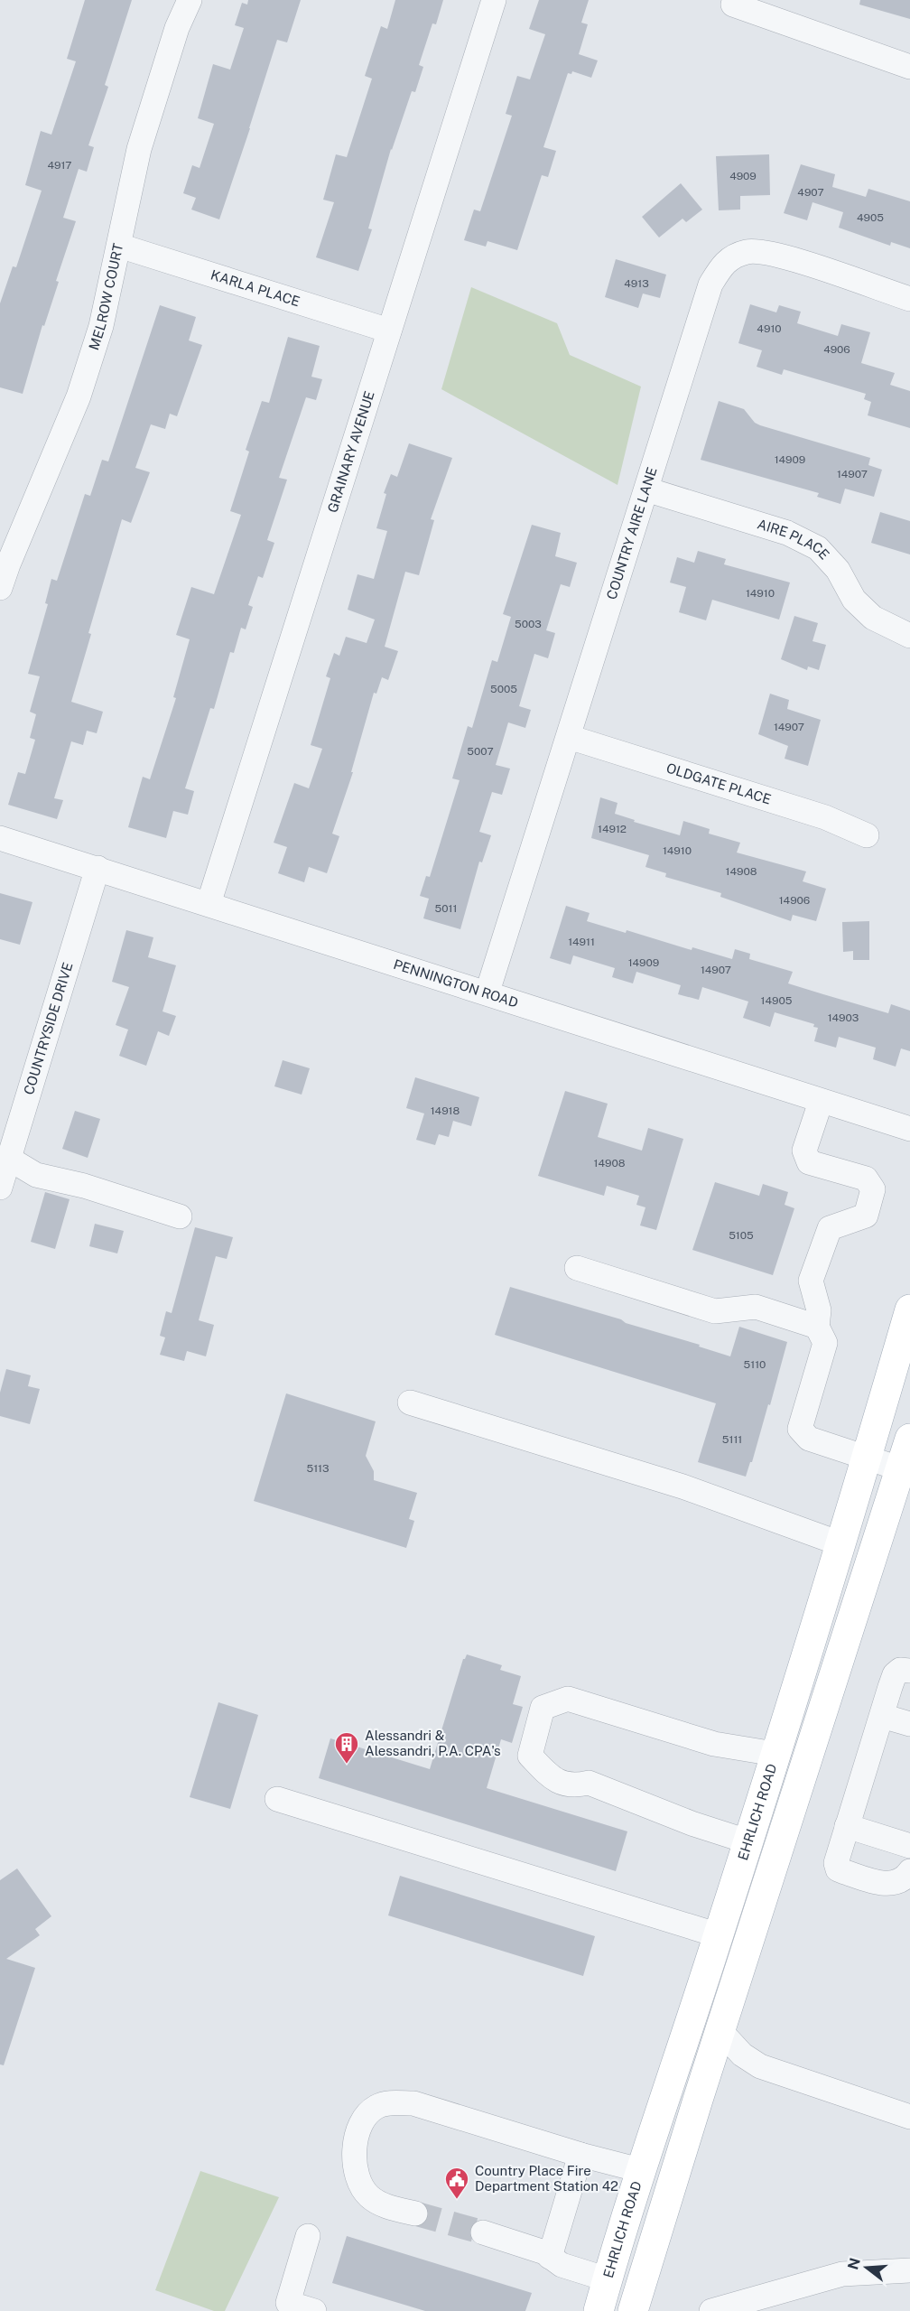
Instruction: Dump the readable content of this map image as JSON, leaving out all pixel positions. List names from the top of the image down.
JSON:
{
  "streets": {
    "main road": ["EHRLICH ROAD"],
    "street": [
      "KARLA PLACE",
      "MELROW COURT",
      "GRAINARY AVENUE",
      "COUNTRY AIRE LANE",
      "AIRE PLACE",
      "OLDGATE PLACE",
      "PENNINGTON ROAD",
      "COUNTRYSIDE DRIVE"
    ]
  },
  "crossings": [
    ["KARLA PLACE", "MELROW COURT"],
    ["KARLA PLACE", "GRAINARY AVENUE"],
    ["GRAINARY AVENUE", "PENNINGTON ROAD"],
    ["COUNTRY AIRE LANE", "AIRE PLACE"],
    ["COUNTRY AIRE LANE", "OLDGATE PLACE"],
    ["COUNTRY AIRE LANE", "PENNINGTON ROAD"],
    ["PENNINGTON ROAD", "COUNTRYSIDE DRIVE"]
  ],
  "places": {
    "building": ["Alessandri & Alessandri, P.A. CPA's"],
    "public building": ["Country Place Fire Department Station 42"]
  },
  "house_numbers": [
    "4917",
    "4909",
    "4907",
    "4905",
    "4913",
    "4910",
    "4906",
    "14909",
    "14907",
    "14910",
    "5003",
    "5005",
    "14907",
    "5007",
    "14912",
    "14910",
    "14908",
    "14906",
    "5011",
    "14911",
    "14909",
    "14907",
    "14905",
    "14903",
    "14918",
    "14908",
    "5105",
    "5110",
    "5111",
    "5113"
  ],
  "north": "left"
}
